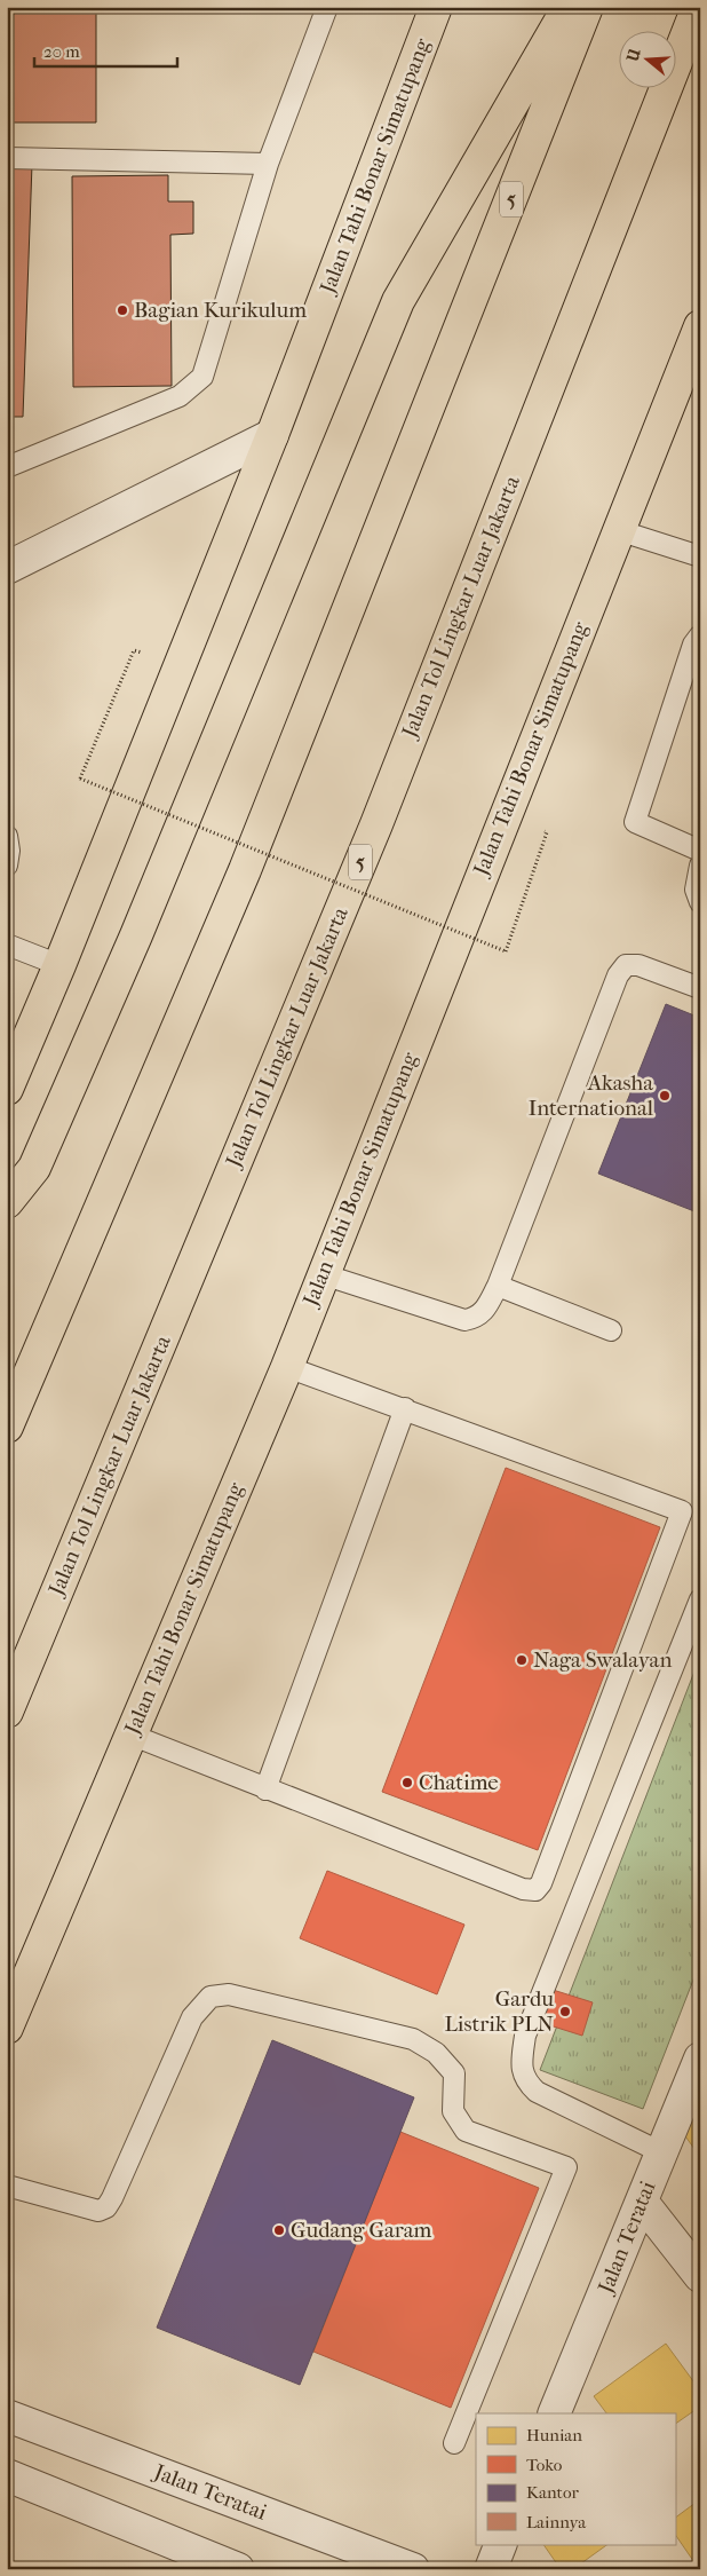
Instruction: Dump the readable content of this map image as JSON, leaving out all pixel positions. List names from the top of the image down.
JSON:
{
  "streets": {
    "highway": ["Jalan Tahi Bonar Simatupang", "5", "Jalan Tol Lingkar Luar Jakarta"],
    "street": ["Jalan Teratai"]
  },
  "places": [
    "Bagian Kurikulum",
    "Akasha International",
    "Naga Swalayan",
    "Chatime",
    "Gardu Listrik PLN",
    "Gudang Garam"
  ],
  "legend": [
    "Hunian",
    "Toko",
    "Kantor",
    "Lainnya"
  ],
  "scale_bar": "20 m",
  "north": "left"
}
